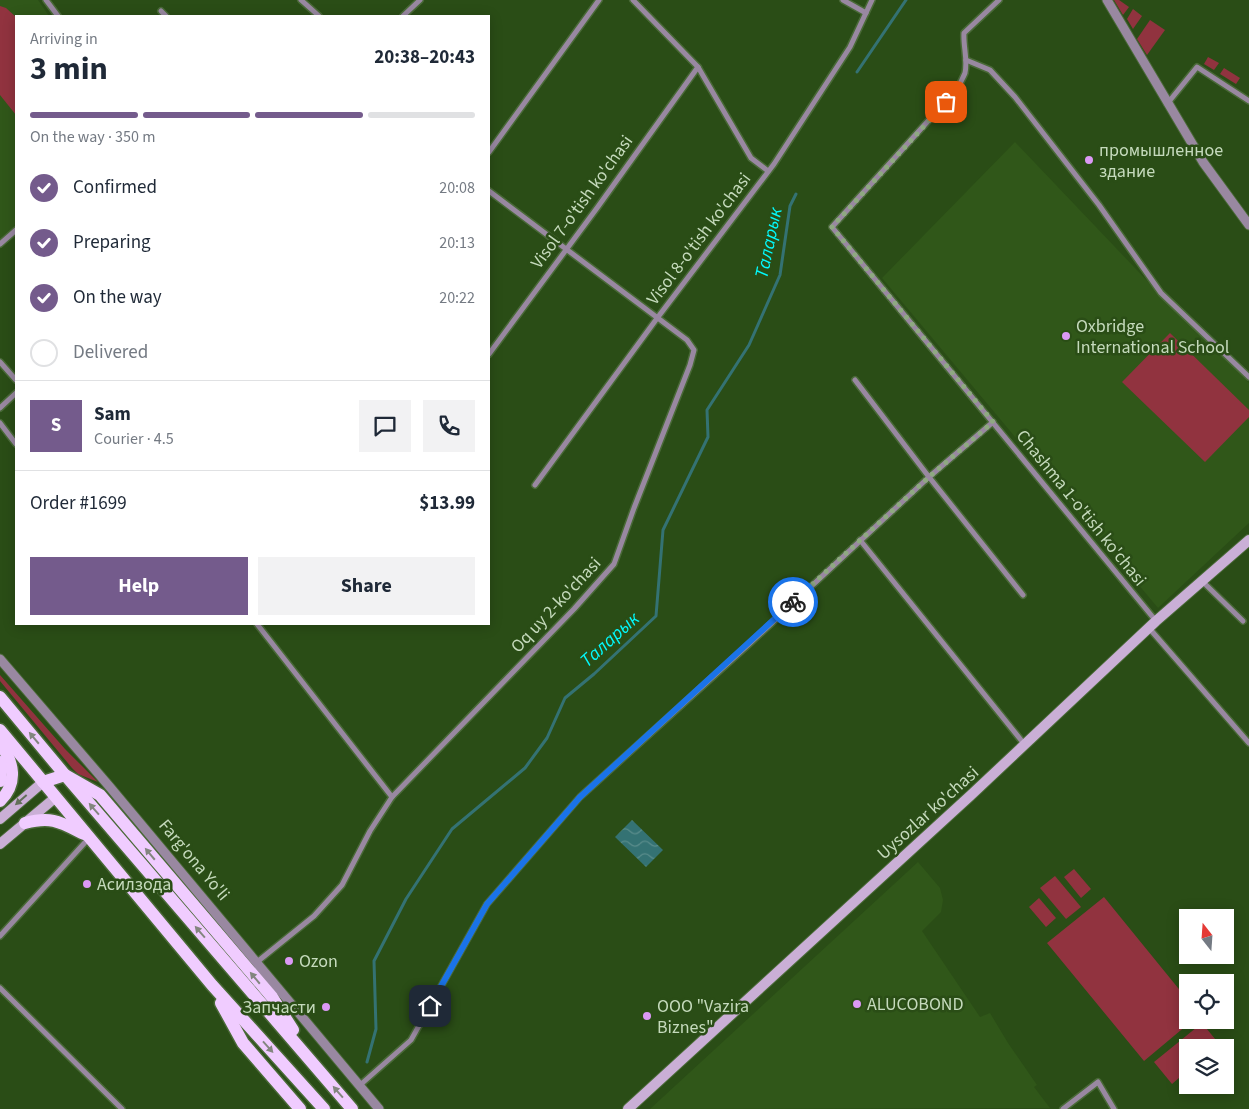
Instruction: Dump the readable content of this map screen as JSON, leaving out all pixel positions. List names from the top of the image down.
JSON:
{
  "streets": {
    "main road": ["Uysozlar ko'chasi"],
    "street": [
      "Visol 7-o'tish ko'chasi",
      "Visol 8-o'tish ko'chasi",
      "Chashma 1-o'tish ko'chasi",
      "Oq uy 2-ko'chasi",
      "Farg'ona Yo'li"
    ]
  },
  "crossings": [
    ["Visol 7-o'tish ko'chasi", "Oq uy 2-ko'chasi"],
    ["Visol 8-o'tish ko'chasi", "Oq uy 2-ko'chasi"],
    ["Chashma 1-o'tish ko'chasi", "Uysozlar ko'chasi"],
    ["Oq uy 2-ko'chasi", "Farg'ona Yo'li"]
  ],
  "water": ["Таларык"],
  "places": [
    "промышленное здание",
    "Oxbridge International School",
    "Асилзода",
    "Ozon",
    "ALUCOBOND",
    "Запчасти",
    "OOO \"Vazira Biznes\""
  ],
  "north": "top",
  "page": {
    "heading": ["3 min", "Arriving in", "20:38–20:43"],
    "panel": [
      "Sam",
      "Courier · 4.5",
      "Order #1699",
      "$13.99"
    ],
    "bar": "On the way · 350 m",
    "list": [
      ["Confirmed", "20:08"],
      ["Preparing", "20:13"],
      ["On the way", "20:22"],
      "Delivered"
    ],
    "round": "S",
    "buttons": ["Help", "Share"]
  }
}
